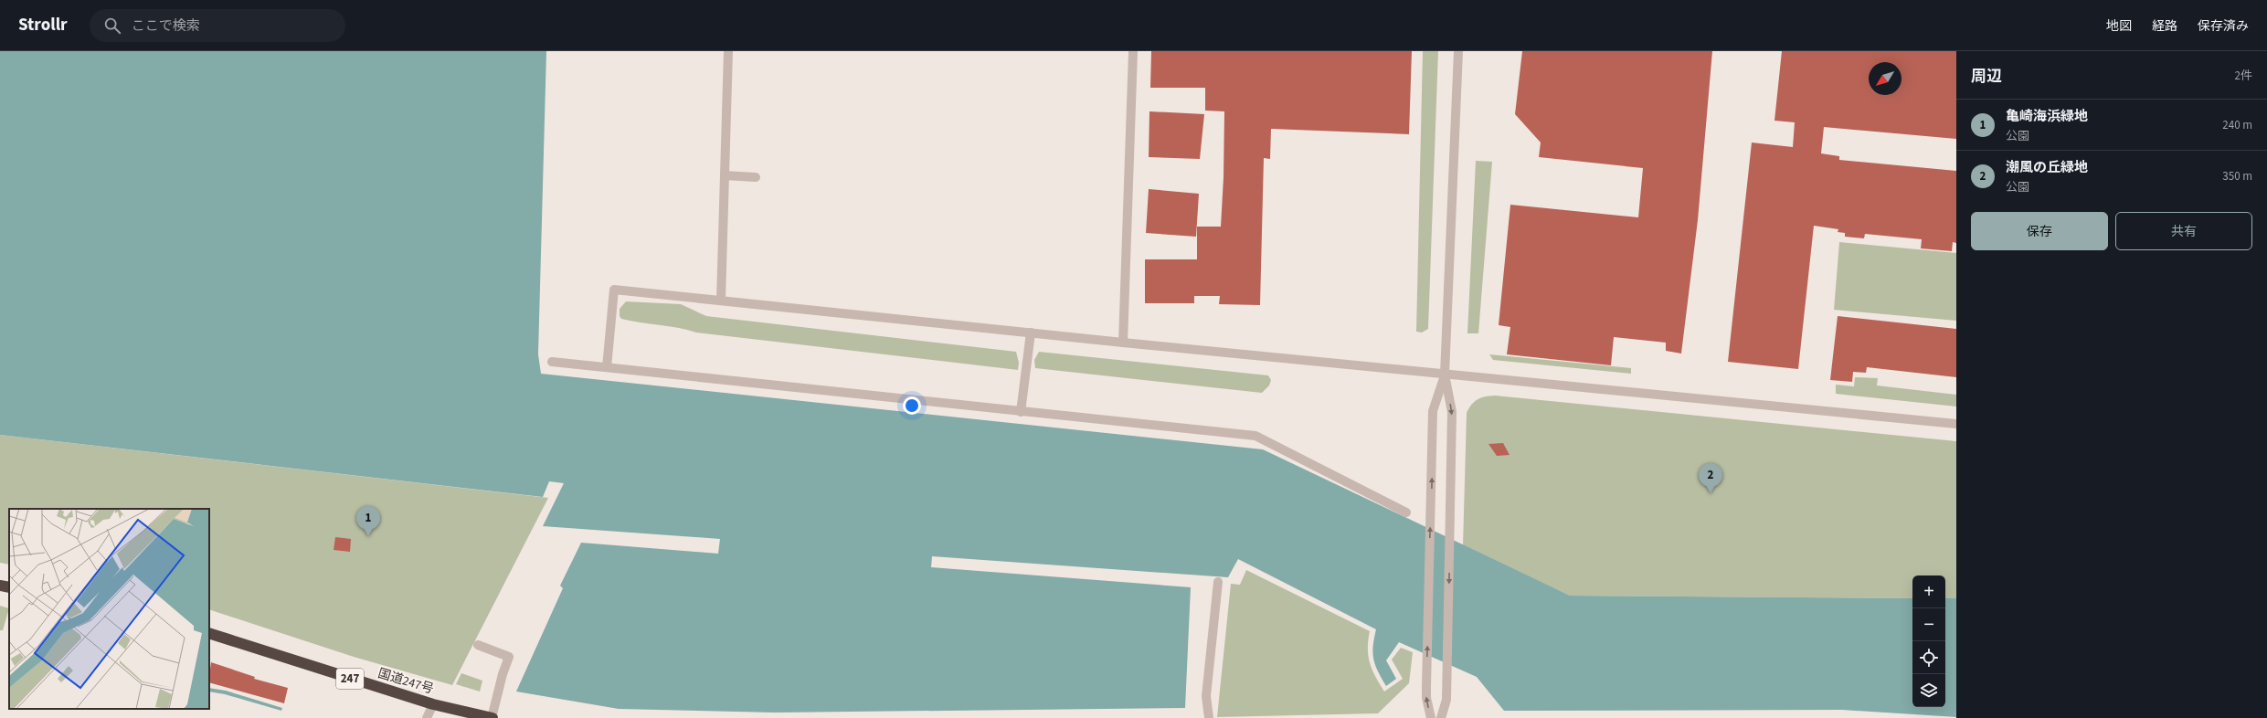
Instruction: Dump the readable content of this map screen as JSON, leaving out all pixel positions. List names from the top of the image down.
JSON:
{
  "streets": {
    "highway": ["247", "国道247号"]
  },
  "north": "bottom left",
  "page": {
    "header": "Strollr",
    "search": "ここで検索",
    "nav": ["地図", "経路", "保存済み"],
    "heading": ["周辺", "2件"],
    "list": [
      {
        "mark": "1",
        "name": "亀崎海浜緑地",
        "note": "公園",
        "value": "240 m"
      },
      {
        "mark": "2",
        "name": "潮風の丘緑地",
        "note": "公園",
        "value": "350 m"
      }
    ],
    "buttons": ["保存", "共有"],
    "pins": ["2", "1"],
    "map_buttons": ["+", "−"]
  }
}
